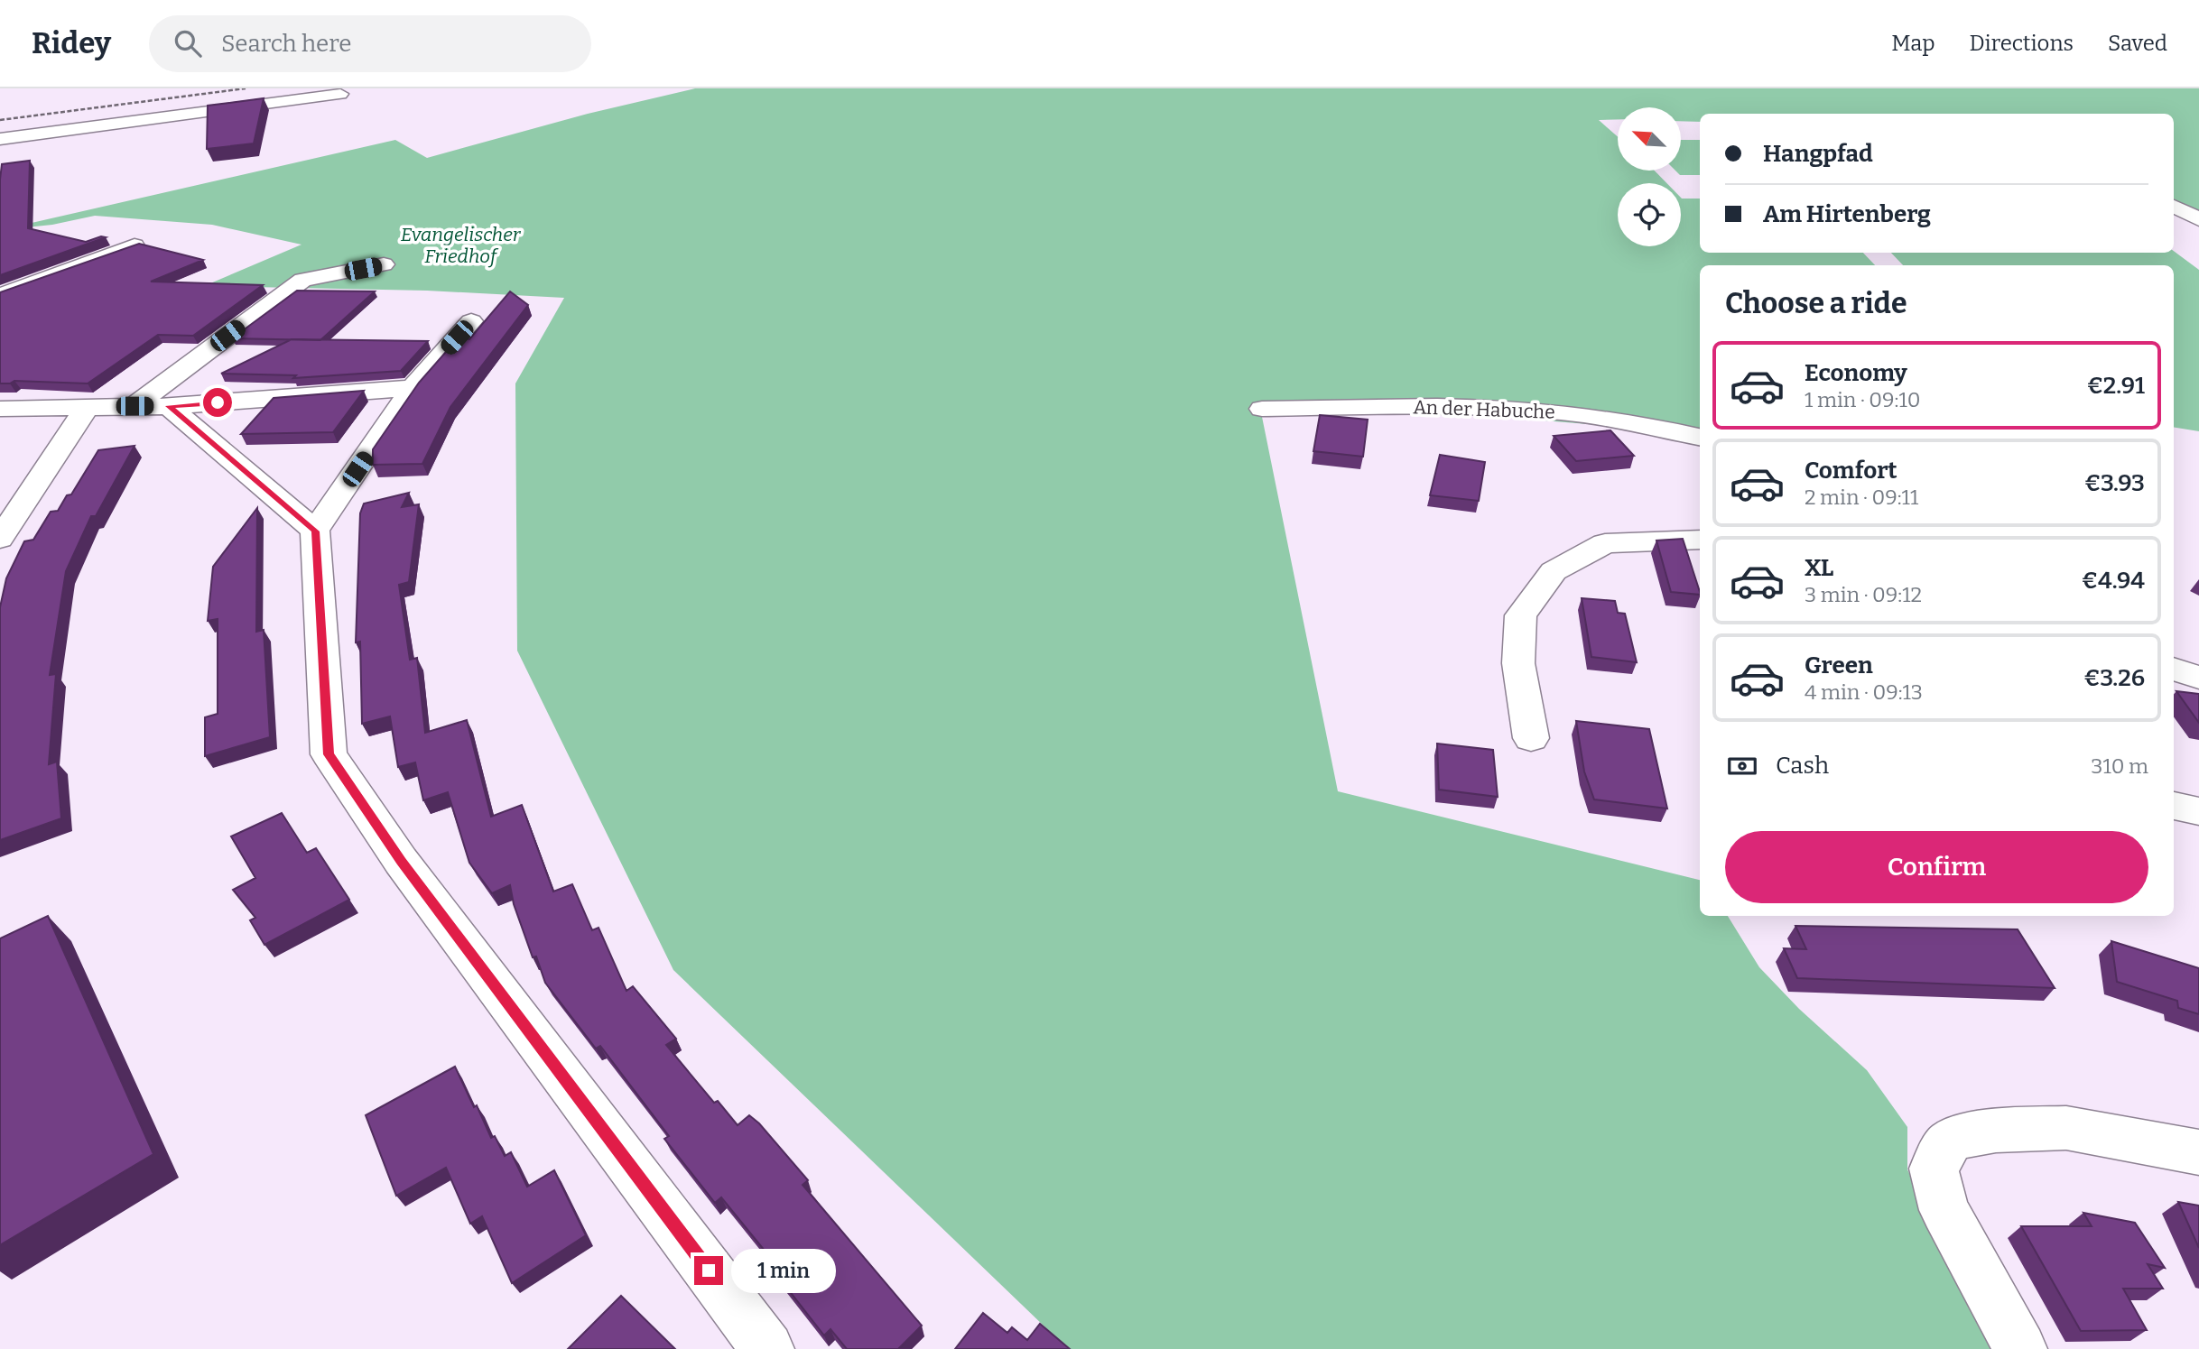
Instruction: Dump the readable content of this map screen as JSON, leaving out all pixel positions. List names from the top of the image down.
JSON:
{
  "streets": {
    "street": ["An der Habuche"]
  },
  "parks": ["Evangelischer Friedhof"],
  "north": "top left",
  "page": {
    "header": "Ridey",
    "search": "Search here",
    "nav": ["Map", "Directions", "Saved"],
    "banner": ["Hangpfad", "Am Hirtenberg"],
    "heading": "Choose a ride",
    "list": [
      {
        "name": "Economy",
        "note": "1 min · 09:10",
        "value": "€2.91"
      },
      {
        "name": "Comfort",
        "note": "2 min · 09:11",
        "value": "€3.93"
      },
      {
        "name": "XL",
        "note": "3 min · 09:12",
        "value": "€4.94"
      },
      {
        "name": "Green",
        "note": "4 min · 09:13",
        "value": "€3.26"
      }
    ],
    "pay": ["Cash", "310 m"],
    "buttons": "Confirm",
    "bubble": "1 min"
  }
}
